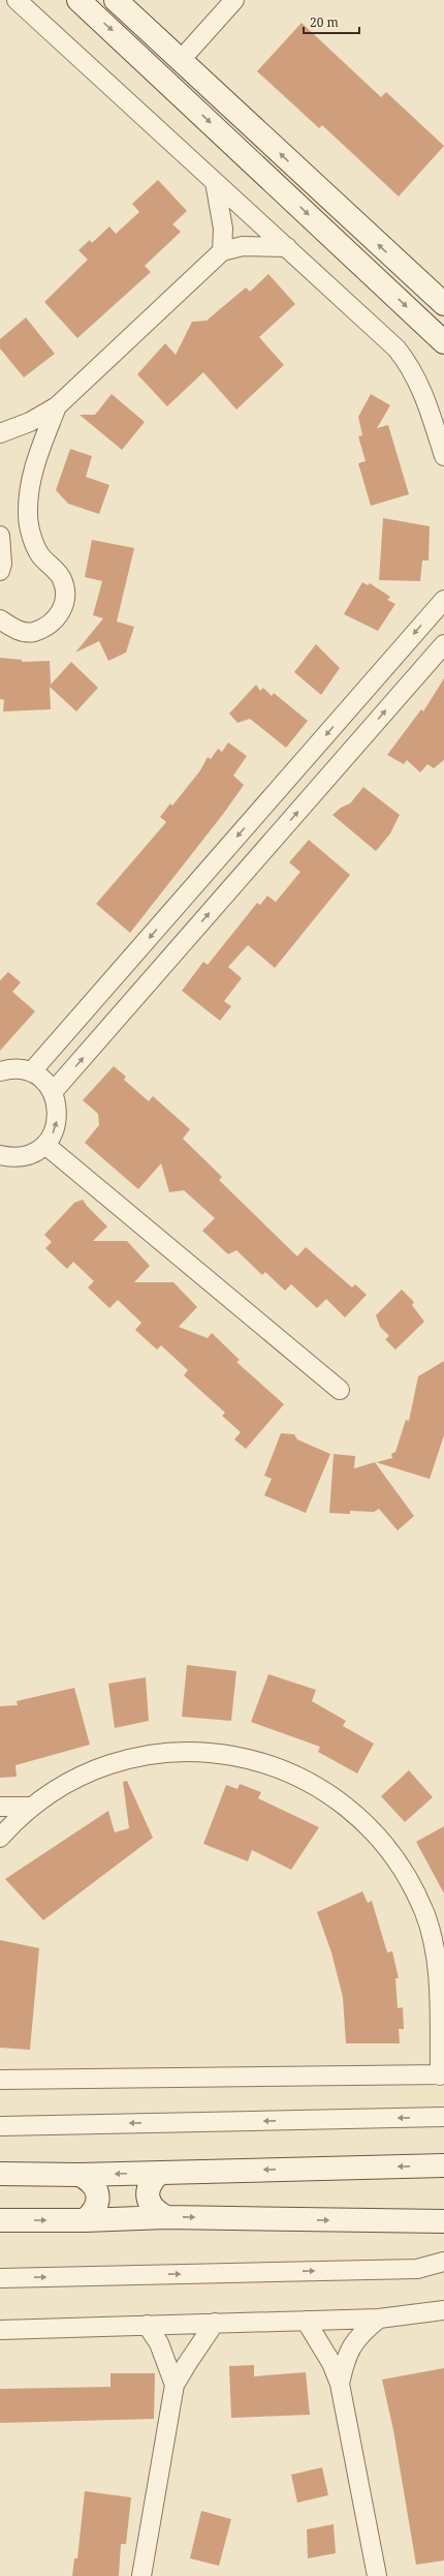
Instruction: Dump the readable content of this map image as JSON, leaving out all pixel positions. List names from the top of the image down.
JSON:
{
  "scale_bar": "20 m"
}
